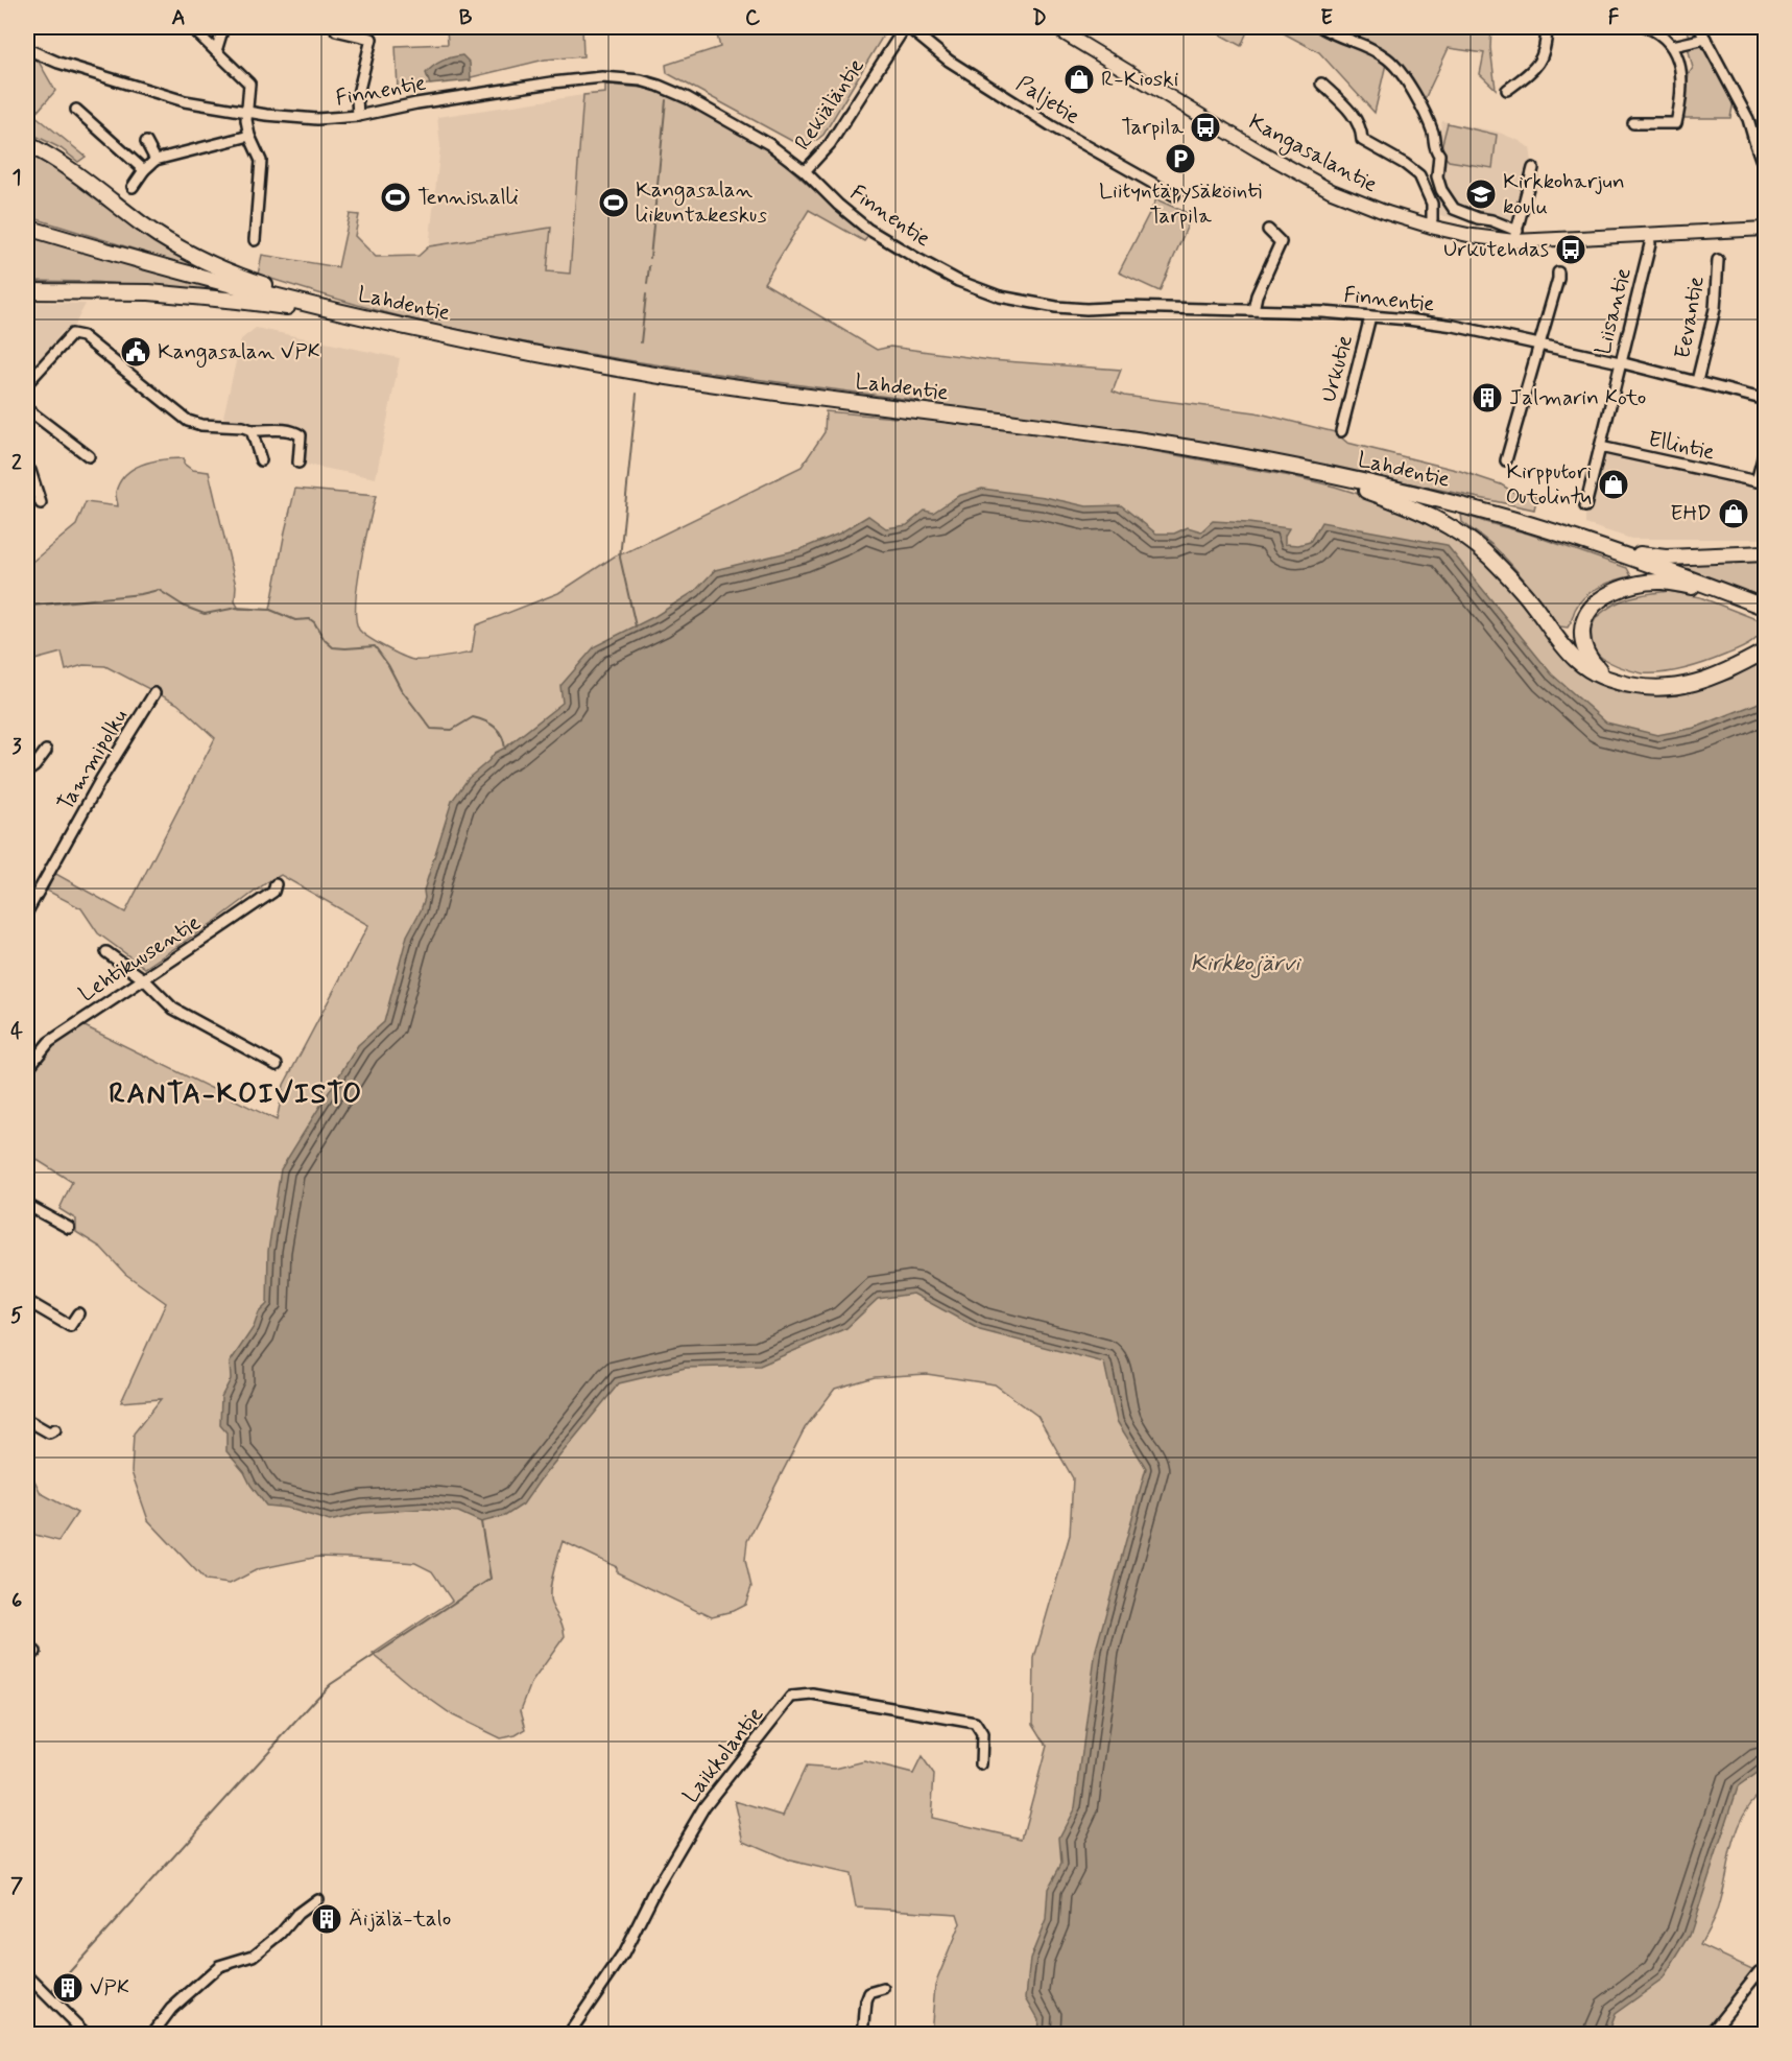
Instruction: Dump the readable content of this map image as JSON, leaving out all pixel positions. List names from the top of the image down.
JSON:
{
  "streets": {
    "highway": ["Lahdentie"],
    "main road": ["Kangasalantie"],
    "street": [
      "Finnentie",
      "Paljetie",
      "Rekiäläntie",
      "Liisantie",
      "Eevantie",
      "Urkutie",
      "Ellintie",
      "Tammipolku",
      "Lehtikuusentie",
      "Laikkolantie"
    ]
  },
  "crossings": [
    ["Finnentie", "Rekiäläntie"],
    ["Finnentie", "Liisantie"],
    ["Finnentie", "Eevantie"],
    ["Finnentie", "Urkutie"],
    ["Paljetie", "Rekiäläntie"],
    ["Kangasalantie", "Liisantie"],
    ["Liisantie", "Ellintie"]
  ],
  "districts": ["RANTA-KOIVISTO"],
  "water": ["Kirkkojärvi"],
  "places": {
    "shop": ["R-Kioski", "Kirpputori Outolintu", "EHD"],
    "bus stop": ["Tarpila", "Urkutehdas"],
    "parking": ["Liityntäpysäköinti Tarpila"],
    "school or university": ["Kirkkoharjun koulu"],
    "sports": ["Tennishalli", "Kangasalan liikuntakeskus"],
    "public building": ["Kangasalan VPK"],
    "building": ["Jalmarin Koto", "Äijälä-talo", "VPK"]
  },
  "grid": {
    "columns": [
      "A",
      "B",
      "C",
      "D",
      "E",
      "F"
    ],
    "rows": [
      "1",
      "2",
      "3",
      "4",
      "5",
      "6",
      "7"
    ]
  }
}
